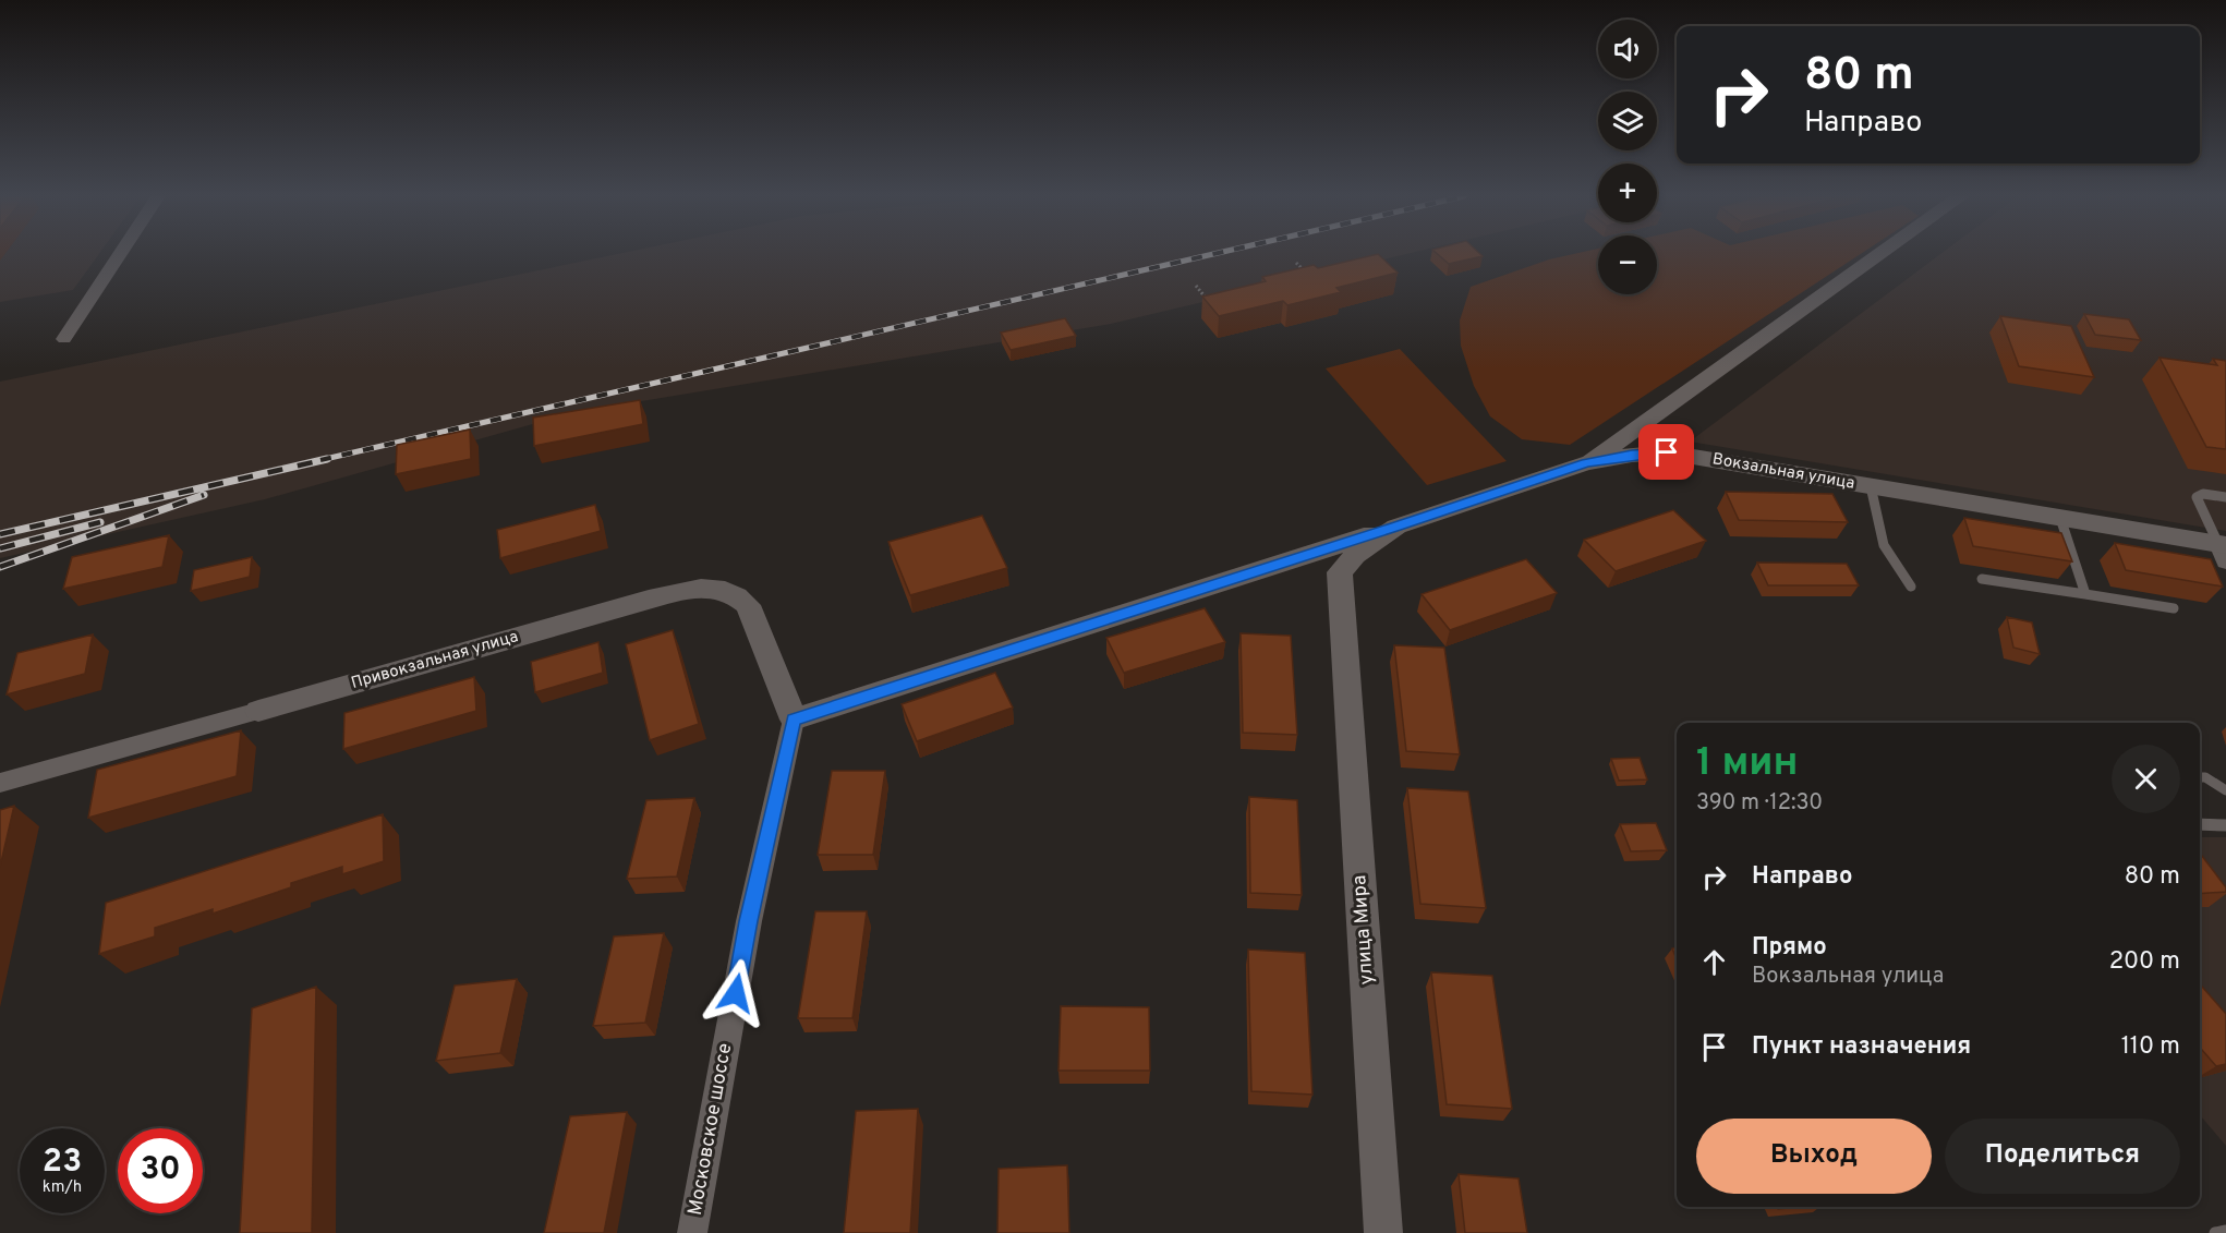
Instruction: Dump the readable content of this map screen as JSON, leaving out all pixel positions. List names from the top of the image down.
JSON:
{
  "streets": {
    "street": [
      "Вокзальная улица",
      "Привокзальная улица",
      "улица Мира",
      "Московское шоссе"
    ]
  },
  "crossings": [
    ["Вокзальная улица", "улица Мира"],
    ["Привокзальная улица", "Московское шоссе"]
  ],
  "page": {
    "map_buttons": ["+", "−"],
    "turn": ["80 m", "Направо"],
    "heading": ["1 мин", "390 m · 12:30"],
    "list": [
      {
        "name": "Направо",
        "value": "80 m"
      },
      {
        "name": "Прямо",
        "note": "Вокзальная улица",
        "value": "200 m"
      },
      {
        "name": "Пункт назначения",
        "value": "110 m"
      }
    ],
    "buttons": ["Выход", "Поделиться"],
    "speed": "23 km/h",
    "limit": "30"
  }
}
